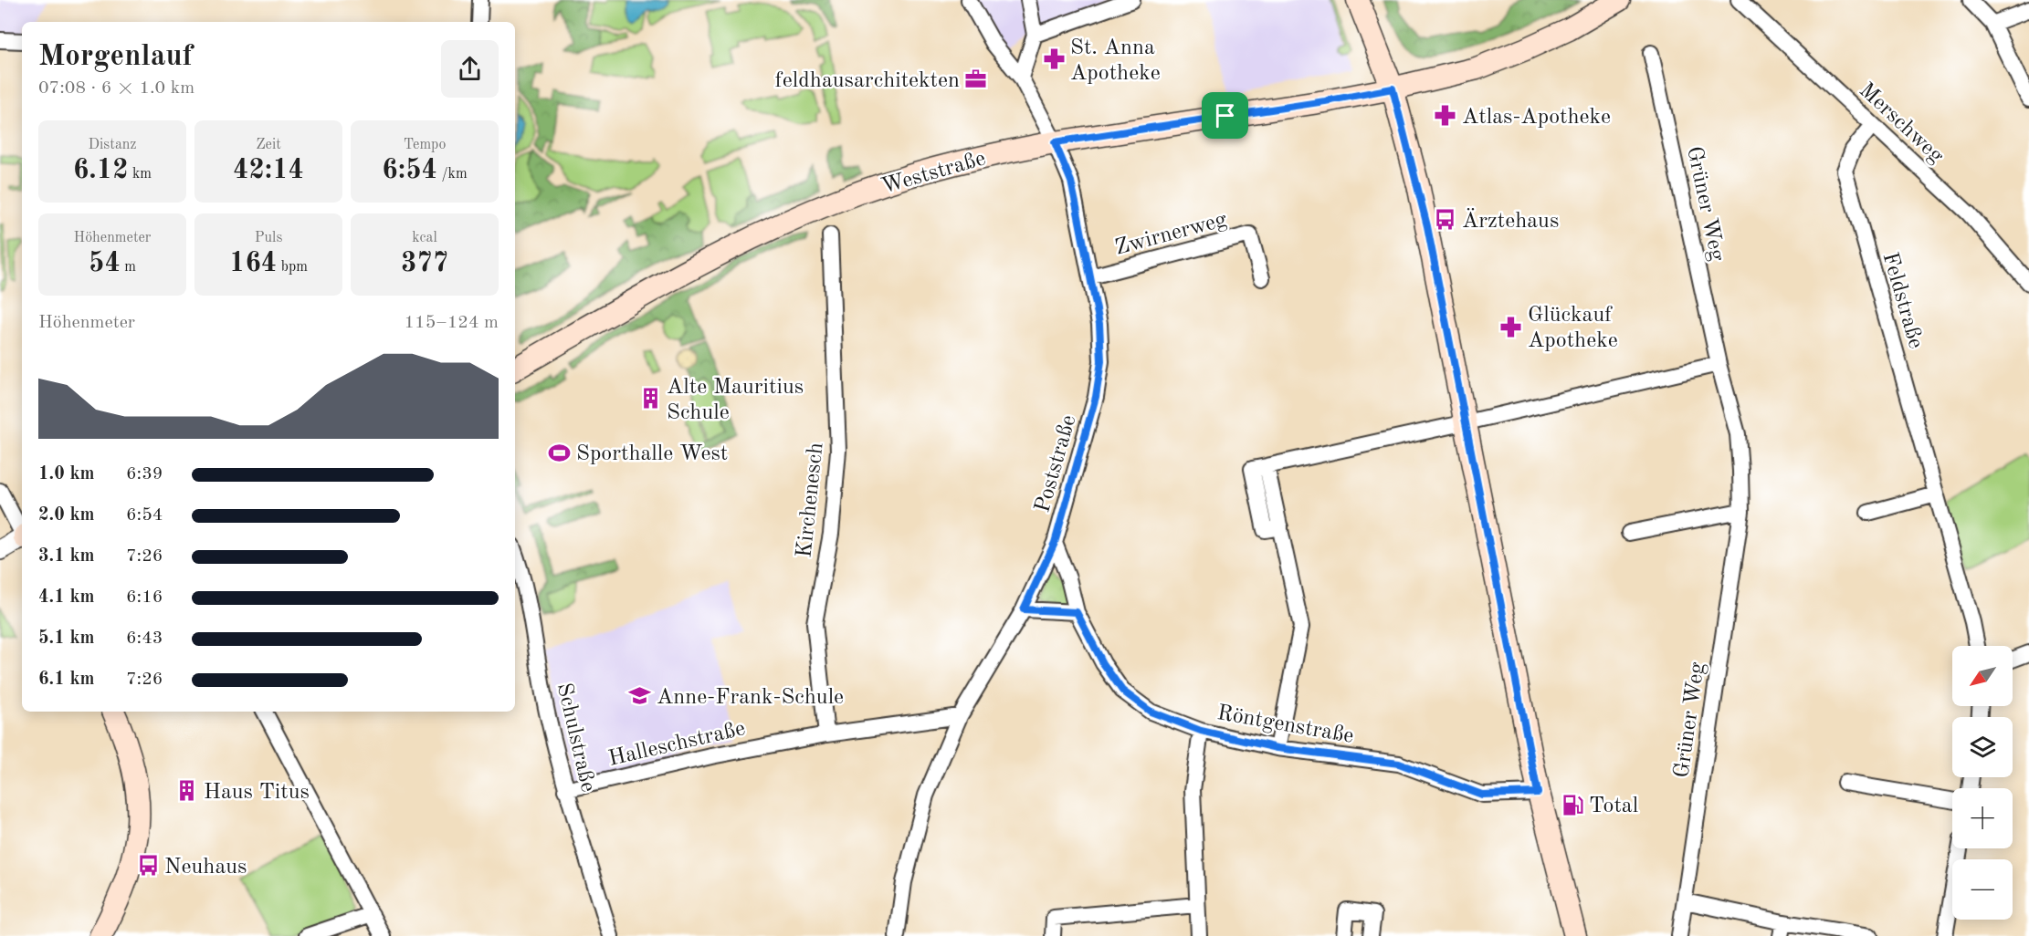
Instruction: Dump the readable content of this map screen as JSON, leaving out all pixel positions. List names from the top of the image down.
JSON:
{
  "streets": {
    "main road": ["Weststraße"],
    "street": [
      "Merschweg",
      "Grüner Weg",
      "Zwirnerweg",
      "Feldstraße",
      "Poststraße",
      "Kirchenesch",
      "Röntgenstraße",
      "Schulstraße",
      "Halleschstraße"
    ]
  },
  "crossings": [
    ["Merschweg", "Feldstraße"],
    ["Weststraße", "Poststraße"],
    ["Zwirnerweg", "Poststraße"],
    ["Poststraße", "Röntgenstraße"],
    ["Poststraße", "Halleschstraße"],
    ["Kirchenesch", "Halleschstraße"],
    ["Schulstraße", "Halleschstraße"]
  ],
  "places": {
    "pharmacy": ["St. Anna Apotheke", "Atlas-Apotheke", "Glückauf Apotheke"],
    "office": ["feldhausarchitekten"],
    "bus stop": ["Ärztehaus", "Neuhaus"],
    "building": ["Alte Mauritius Schule", "Haus Titus"],
    "sports": ["Sporthalle West"],
    "school or university": ["Anne-Frank-Schule"],
    "fuel station": ["Total"]
  },
  "north": "bottom left",
  "page": {
    "heading": ["Morgenlauf", "07:08 · 6 × 1.0 km"],
    "stats": [
      ["Distanz", "6.12 km"],
      ["Zeit", "42:14"],
      ["Tempo", "6:54 /km"],
      ["Höhenmeter", "54 m"],
      ["Puls", "164 bpm"],
      ["kcal", "377"]
    ],
    "chart": ["Höhenmeter", "115–124 m"],
    "list": [
      {
        "name": "1.0 km",
        "note": "6:39"
      },
      {
        "name": "2.0 km",
        "note": "6:54"
      },
      {
        "name": "3.1 km",
        "note": "7:26"
      },
      {
        "name": "4.1 km",
        "note": "6:16"
      },
      {
        "name": "5.1 km",
        "note": "6:43"
      },
      {
        "name": "6.1 km",
        "note": "7:26"
      }
    ],
    "map_buttons": ["+", "−"]
  }
}
